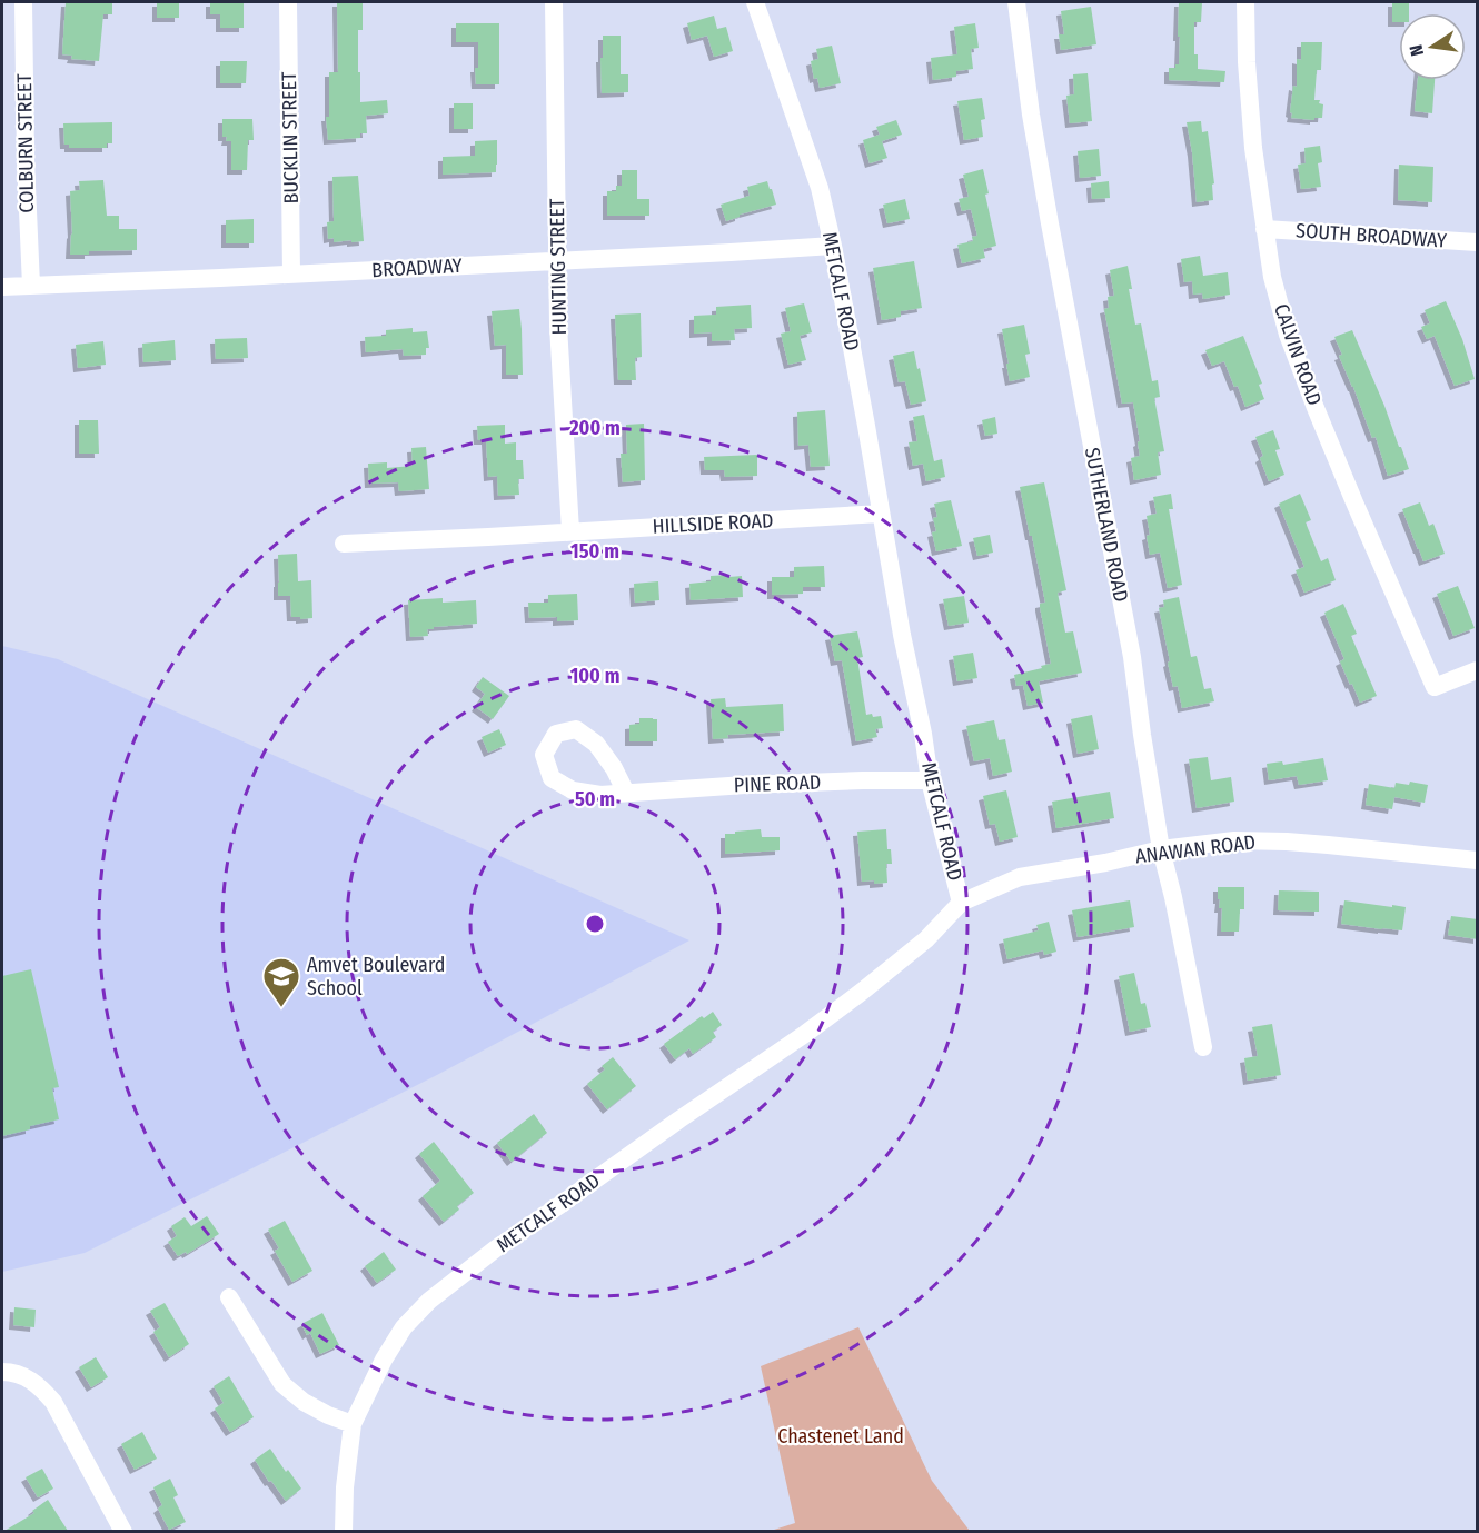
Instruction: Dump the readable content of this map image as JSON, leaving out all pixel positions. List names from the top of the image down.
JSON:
{
  "streets": {
    "street": [
      "BUCKLIN STREET",
      "COLBURN STREET",
      "SOUTH BROADWAY",
      "HUNTING STREET",
      "BROADWAY",
      "METCALF ROAD",
      "CALVIN ROAD",
      "HILLSIDE ROAD",
      "SUTHERLAND ROAD",
      "PINE ROAD",
      "ANAWAN ROAD"
    ]
  },
  "crossings": [
    ["BUCKLIN STREET", "BROADWAY"],
    ["COLBURN STREET", "BROADWAY"],
    ["SOUTH BROADWAY", "CALVIN ROAD"],
    ["HUNTING STREET", "BROADWAY"],
    ["HUNTING STREET", "HILLSIDE ROAD"],
    ["BROADWAY", "METCALF ROAD"],
    ["METCALF ROAD", "HILLSIDE ROAD"],
    ["METCALF ROAD", "PINE ROAD"],
    ["METCALF ROAD", "ANAWAN ROAD"],
    ["SUTHERLAND ROAD", "ANAWAN ROAD"]
  ],
  "parks": ["Chastenet Land"],
  "places": {
    "school or university": ["Amvet Boulevard School"]
  },
  "north": "left",
  "rings": [
    "200 m",
    "150 m",
    "100 m",
    "50 m"
  ]
}
